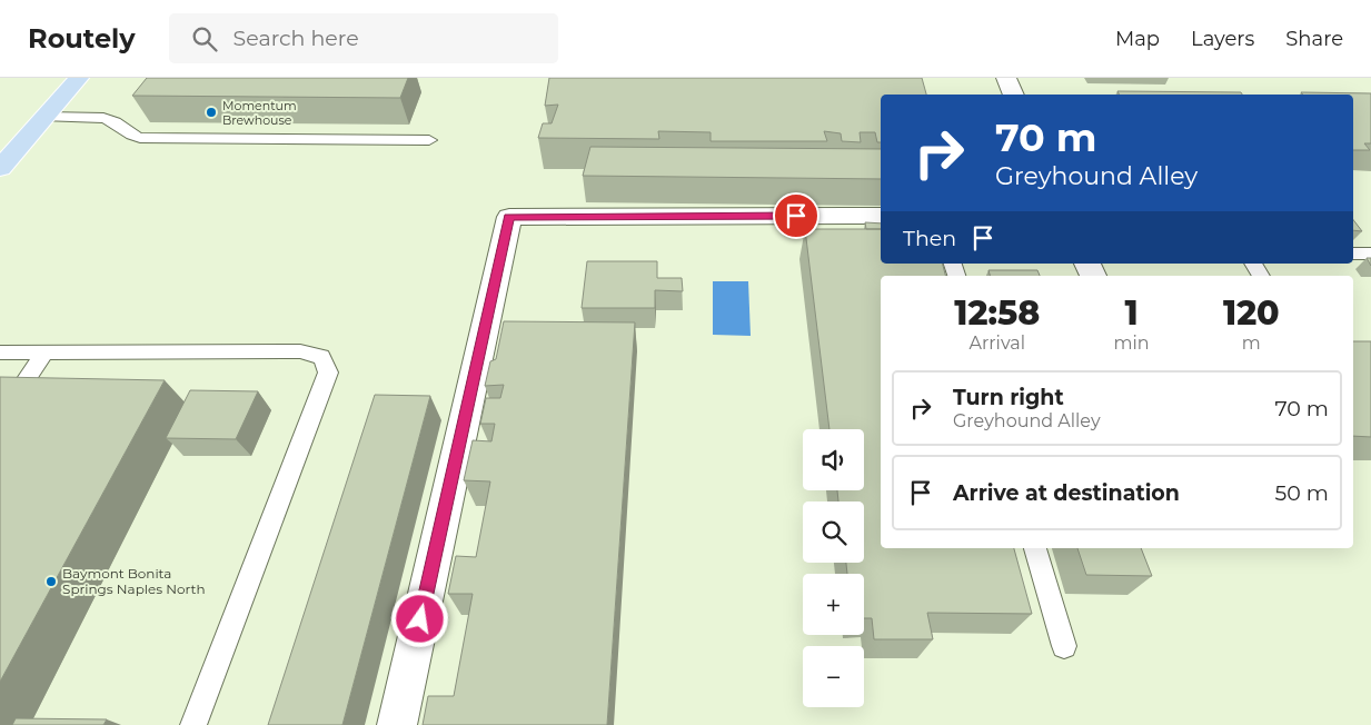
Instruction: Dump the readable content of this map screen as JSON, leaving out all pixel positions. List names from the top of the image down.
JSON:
{
  "places": ["Momentum Brewhouse", "Baymont Bonita Springs Naples North"],
  "page": {
    "header": "Routely",
    "search": "Search here",
    "nav": ["Map", "Layers", "Share"],
    "turn": ["70 m", "Greyhound Alley"],
    "then": "Then",
    "eta": [
      "12:58",
      "Arrival",
      "1",
      "min",
      "120",
      "m"
    ],
    "list": [
      {
        "name": "Turn right",
        "note": "Greyhound Alley",
        "value": "70 m"
      },
      {
        "name": "Arrive at destination",
        "value": "50 m"
      }
    ],
    "map_buttons": ["+", "−"]
  }
}
